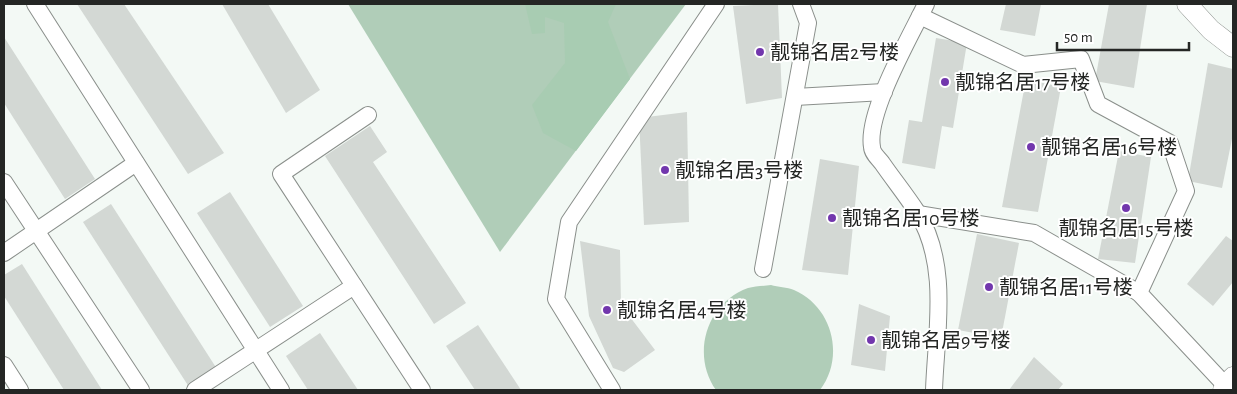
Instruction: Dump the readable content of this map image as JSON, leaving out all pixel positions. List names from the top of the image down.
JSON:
{
  "places": [
    "靓锦名居2号楼",
    "靓锦名居17号楼",
    "靓锦名居16号楼",
    "靓锦名居3号楼",
    "靓锦名居15号楼",
    "靓锦名居10号楼",
    "靓锦名居11号楼",
    "靓锦名居4号楼",
    "靓锦名居9号楼"
  ],
  "scale_bar": "50 m"
}
